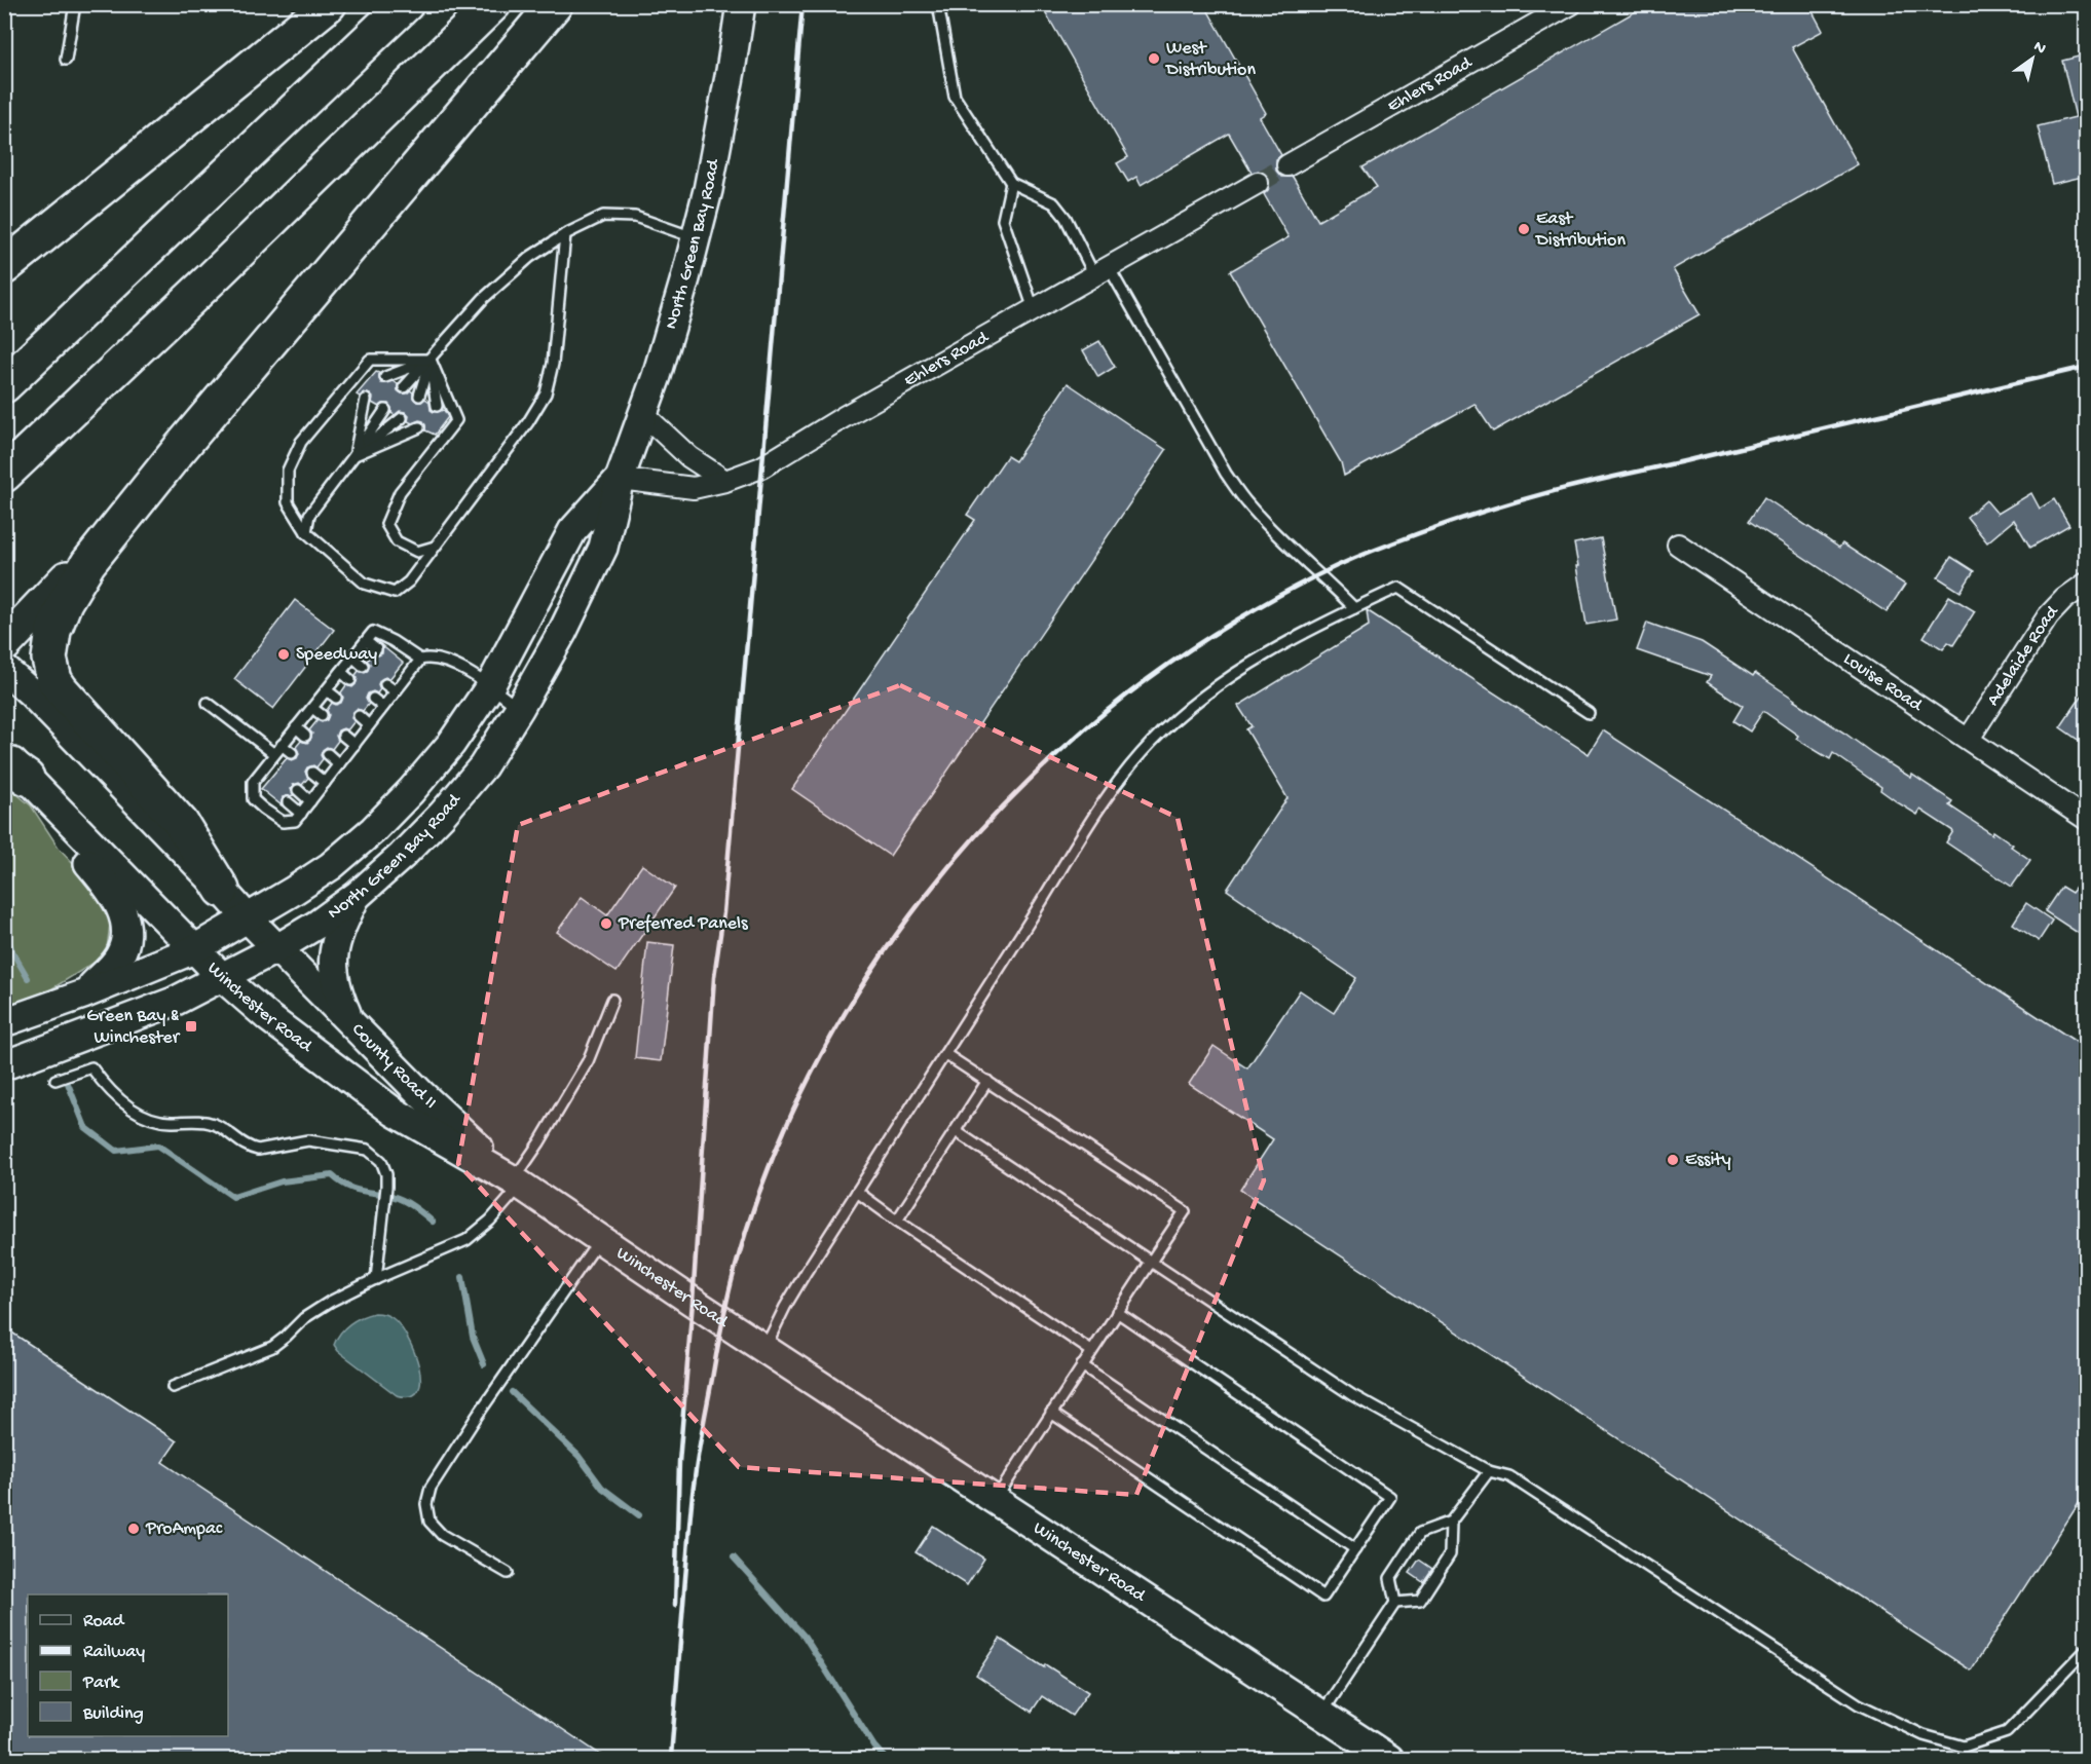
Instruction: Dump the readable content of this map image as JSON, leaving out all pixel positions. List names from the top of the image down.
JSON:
{
  "streets": {
    "main road": ["North Green Bay Road", "Winchester Road", "County Road II"],
    "street": ["Ehlers Road", "Adelaide Road", "Louise Road"]
  },
  "crossings": [
    ["Ehlers Road", "North Green Bay Road"],
    ["North Green Bay Road", "Winchester Road"],
    ["North Green Bay Road", "County Road II"],
    ["Adelaide Road", "Louise Road"],
    ["Winchester Road", "County Road II"]
  ],
  "places": {
    "other": [
      "West Distribution",
      "East Distribution",
      "Speedway",
      "Preferred Panels",
      "Essity",
      "ProAmpac"
    ],
    "transit": ["Green Bay & Winchester"]
  },
  "legend": [
    "Road",
    "Railway",
    "Park",
    "Building"
  ],
  "north": "top right"
}
